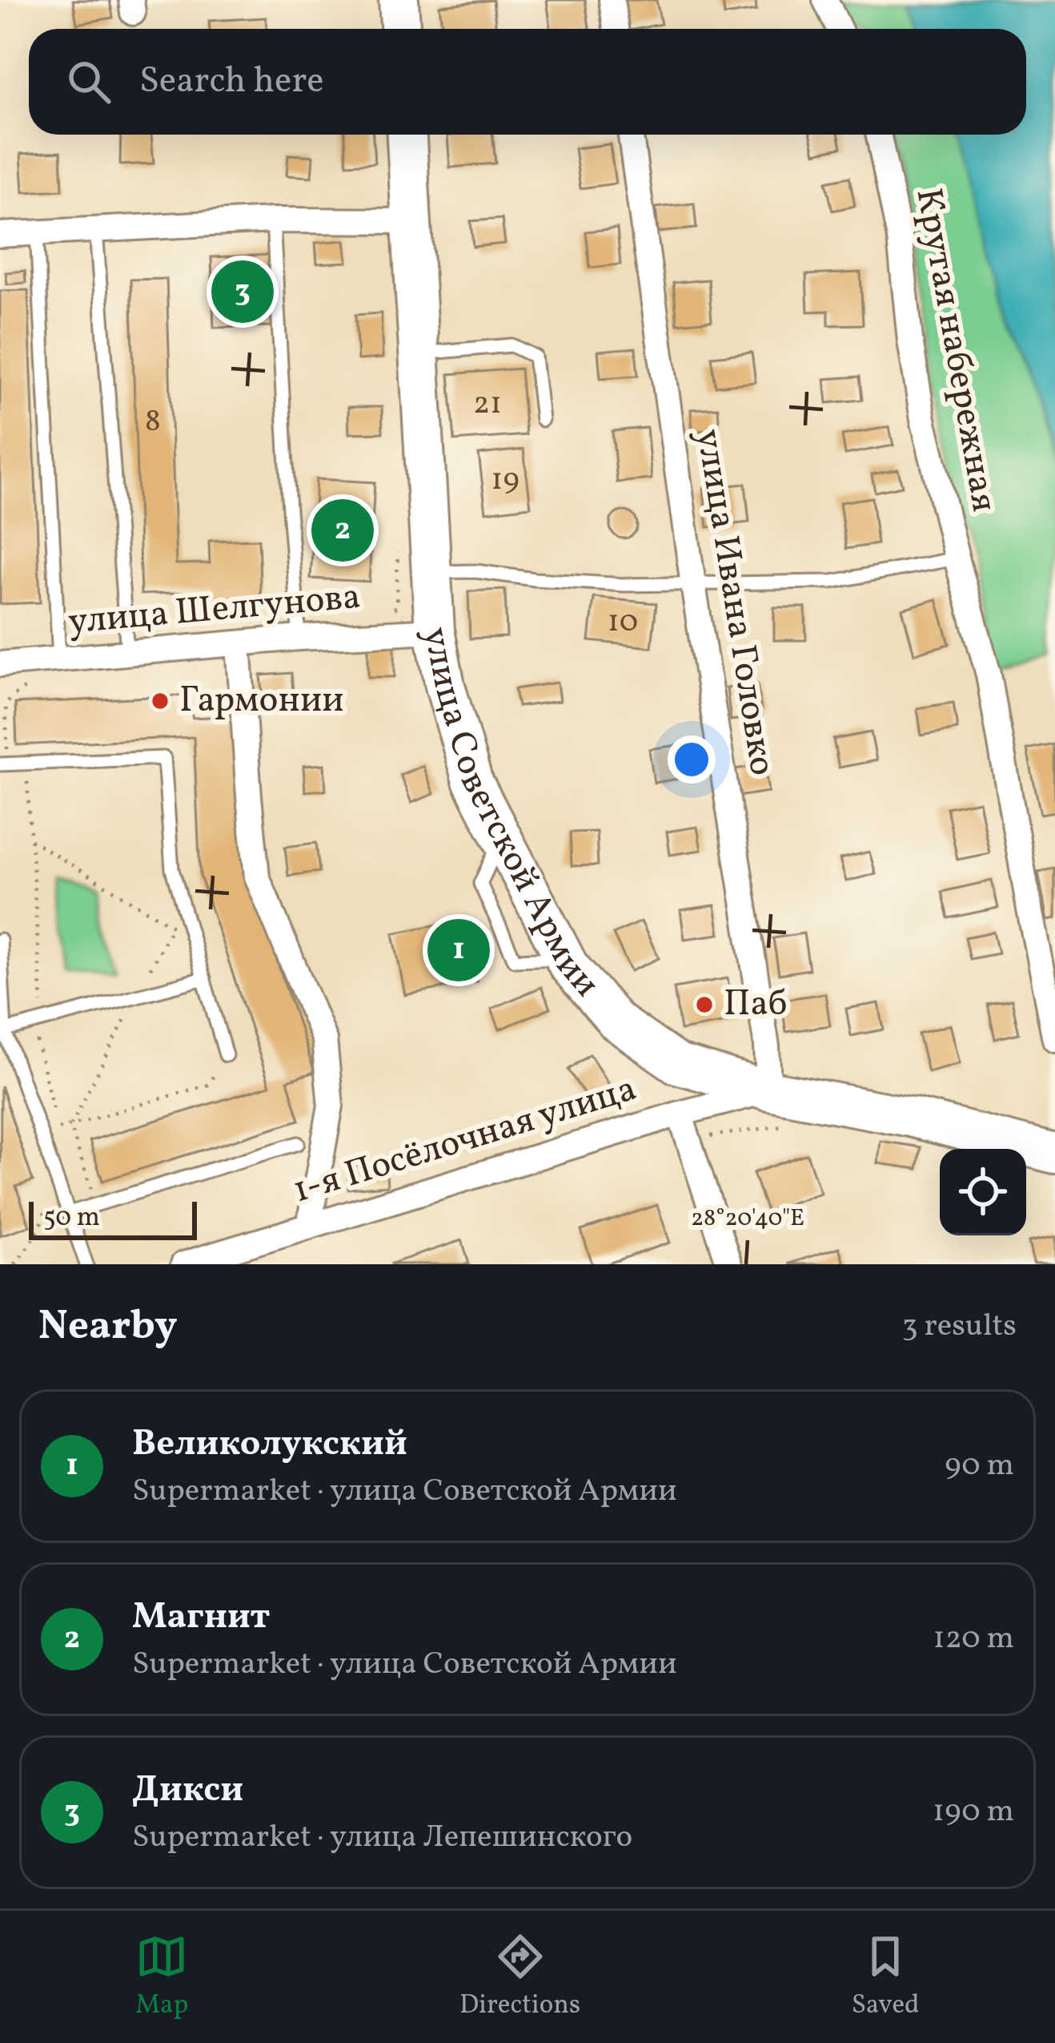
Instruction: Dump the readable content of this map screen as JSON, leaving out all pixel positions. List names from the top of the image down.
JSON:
{
  "streets": {
    "main road": ["улица Советской Армии"],
    "street": [
      "Крутая набережная",
      "улица Ивана Головко",
      "улица Шелгунова",
      "1-я Посёлочная улица"
    ]
  },
  "crossings": [
    ["улица Ивана Головко", "улица Советской Армии"],
    ["улица Ивана Головко", "1-я Посёлочная улица"],
    ["улица Шелгунова", "улица Советской Армии"],
    ["улица Советской Армии", "1-я Посёлочная улица"]
  ],
  "places": ["Гармонии", "Паб"],
  "house_numbers": [
    "21",
    "8",
    "19",
    "10"
  ],
  "scale_bar": "50 m",
  "page": {
    "search": "Search here",
    "pins": ["3", "2", "1"],
    "scale": "50 m",
    "heading": ["Nearby", "3 results"],
    "list": [
      {
        "mark": "1",
        "name": "Великолукский",
        "note": "Supermarket · улица Советской Армии",
        "value": "90 m"
      },
      {
        "mark": "2",
        "name": "Магнит",
        "note": "Supermarket · улица Советской Армии",
        "value": "120 m"
      },
      {
        "mark": "3",
        "name": "Дикси",
        "note": "Supermarket · улица Лепешинского",
        "value": "190 m"
      }
    ],
    "nav": ["Map", "Directions", "Saved"]
  },
  "coordinates": ["28°20'40\"E"]
}
